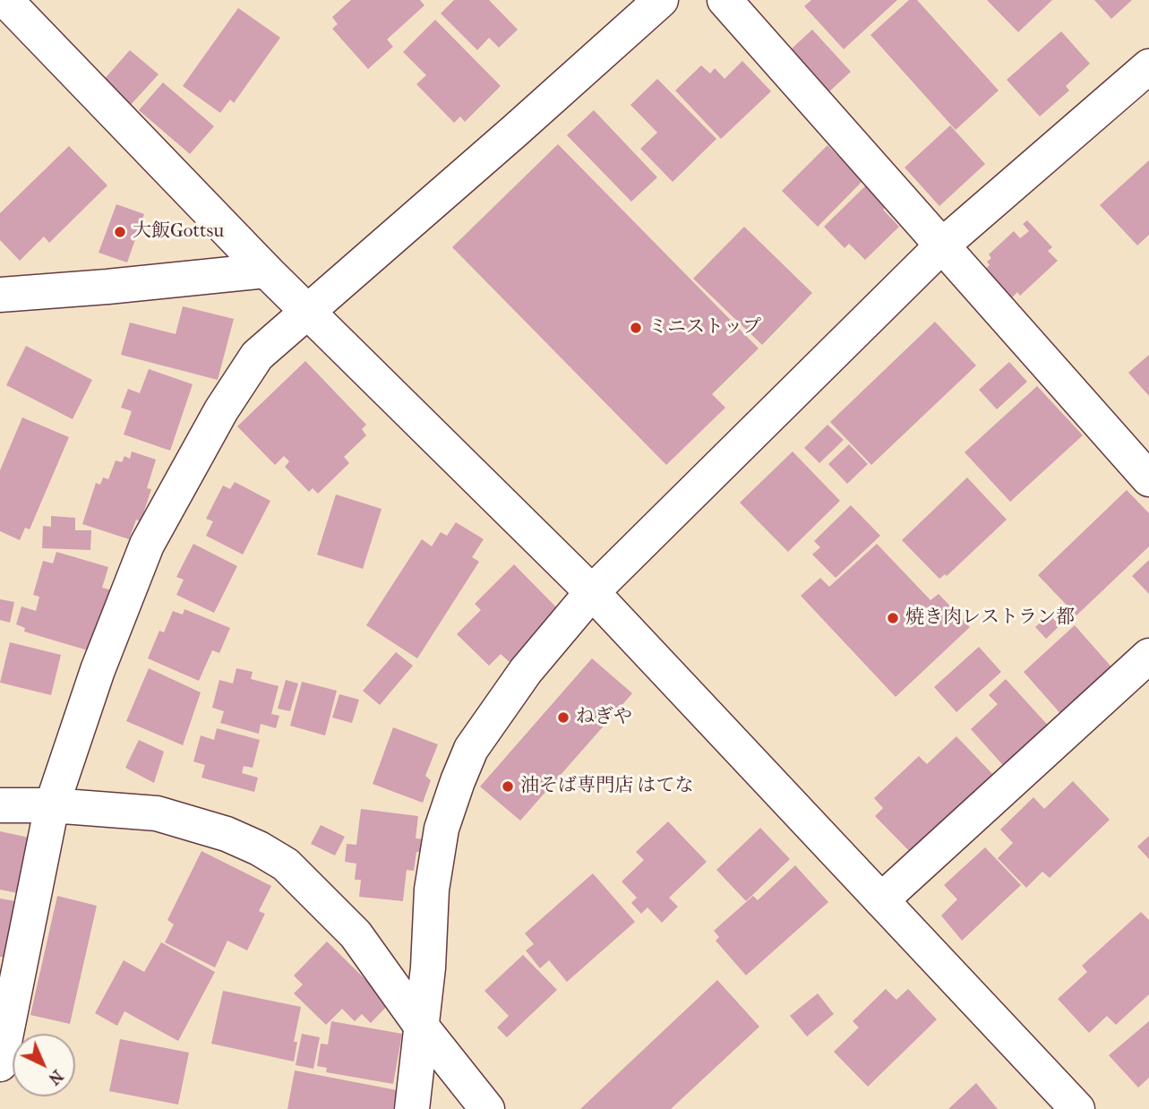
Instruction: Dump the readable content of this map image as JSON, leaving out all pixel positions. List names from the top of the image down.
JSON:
{
  "places": [
    "大飯Gottsu",
    "ミニストップ",
    "焼き肉レストラン都",
    "ねぎや",
    "油そば専門店 はてな"
  ],
  "north": "bottom right"
}
